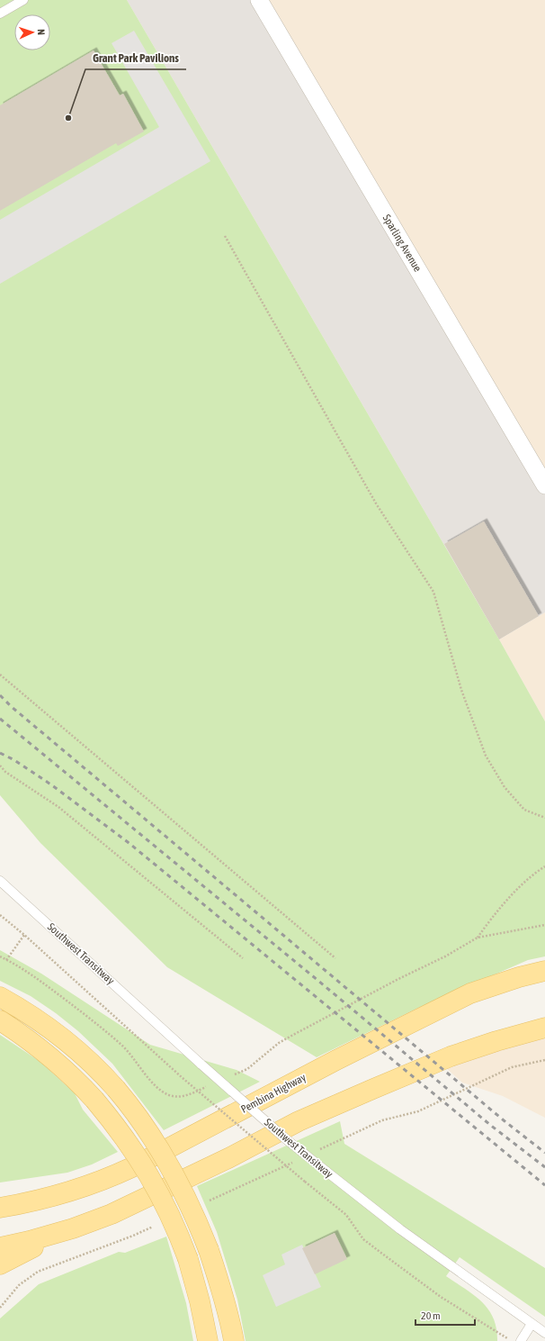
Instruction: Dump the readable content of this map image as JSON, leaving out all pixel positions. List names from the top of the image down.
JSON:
{
  "streets": {
    "main road": ["Pembina Highway"],
    "street": ["Sparling Avenue"],
    "lane": ["Southwest Transitway"]
  },
  "places": ["Grant Park Pavilions"],
  "scale_bar": "20 m",
  "north": "right"
}
